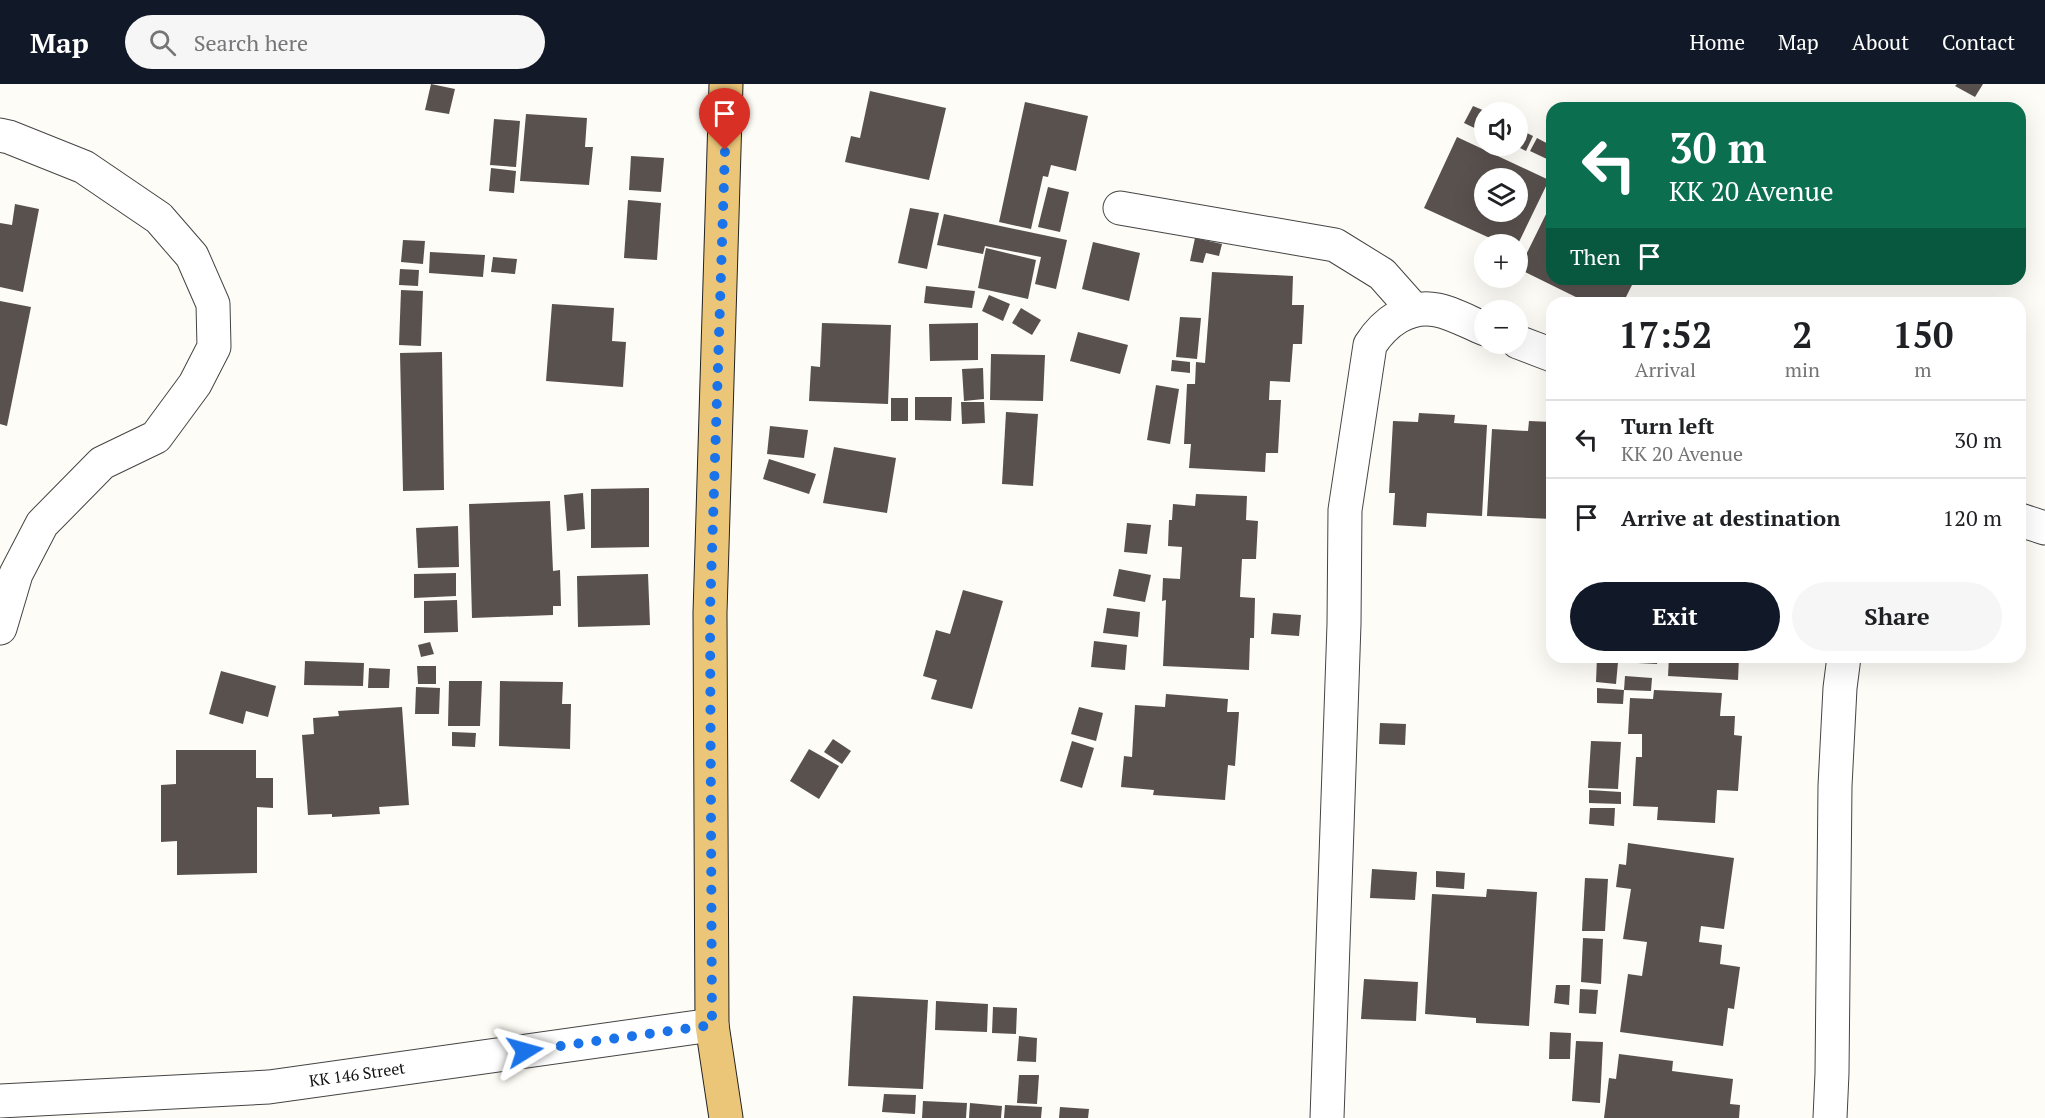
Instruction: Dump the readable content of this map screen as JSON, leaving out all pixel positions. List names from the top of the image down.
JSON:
{
  "streets": {
    "street": ["KK 146 Street"]
  },
  "page": {
    "header": "Map",
    "search": "Search here",
    "nav": [
      "Home",
      "Map",
      "About",
      "Contact"
    ],
    "map_buttons": ["+", "−"],
    "turn": ["30 m", "KK 20 Avenue"],
    "then": "Then",
    "eta": [
      "17:52",
      "Arrival",
      "2",
      "min",
      "150",
      "m"
    ],
    "list": [
      {
        "name": "Turn left",
        "note": "KK 20 Avenue",
        "value": "30 m"
      },
      {
        "name": "Arrive at destination",
        "value": "120 m"
      }
    ],
    "buttons": ["Exit", "Share"]
  }
}
